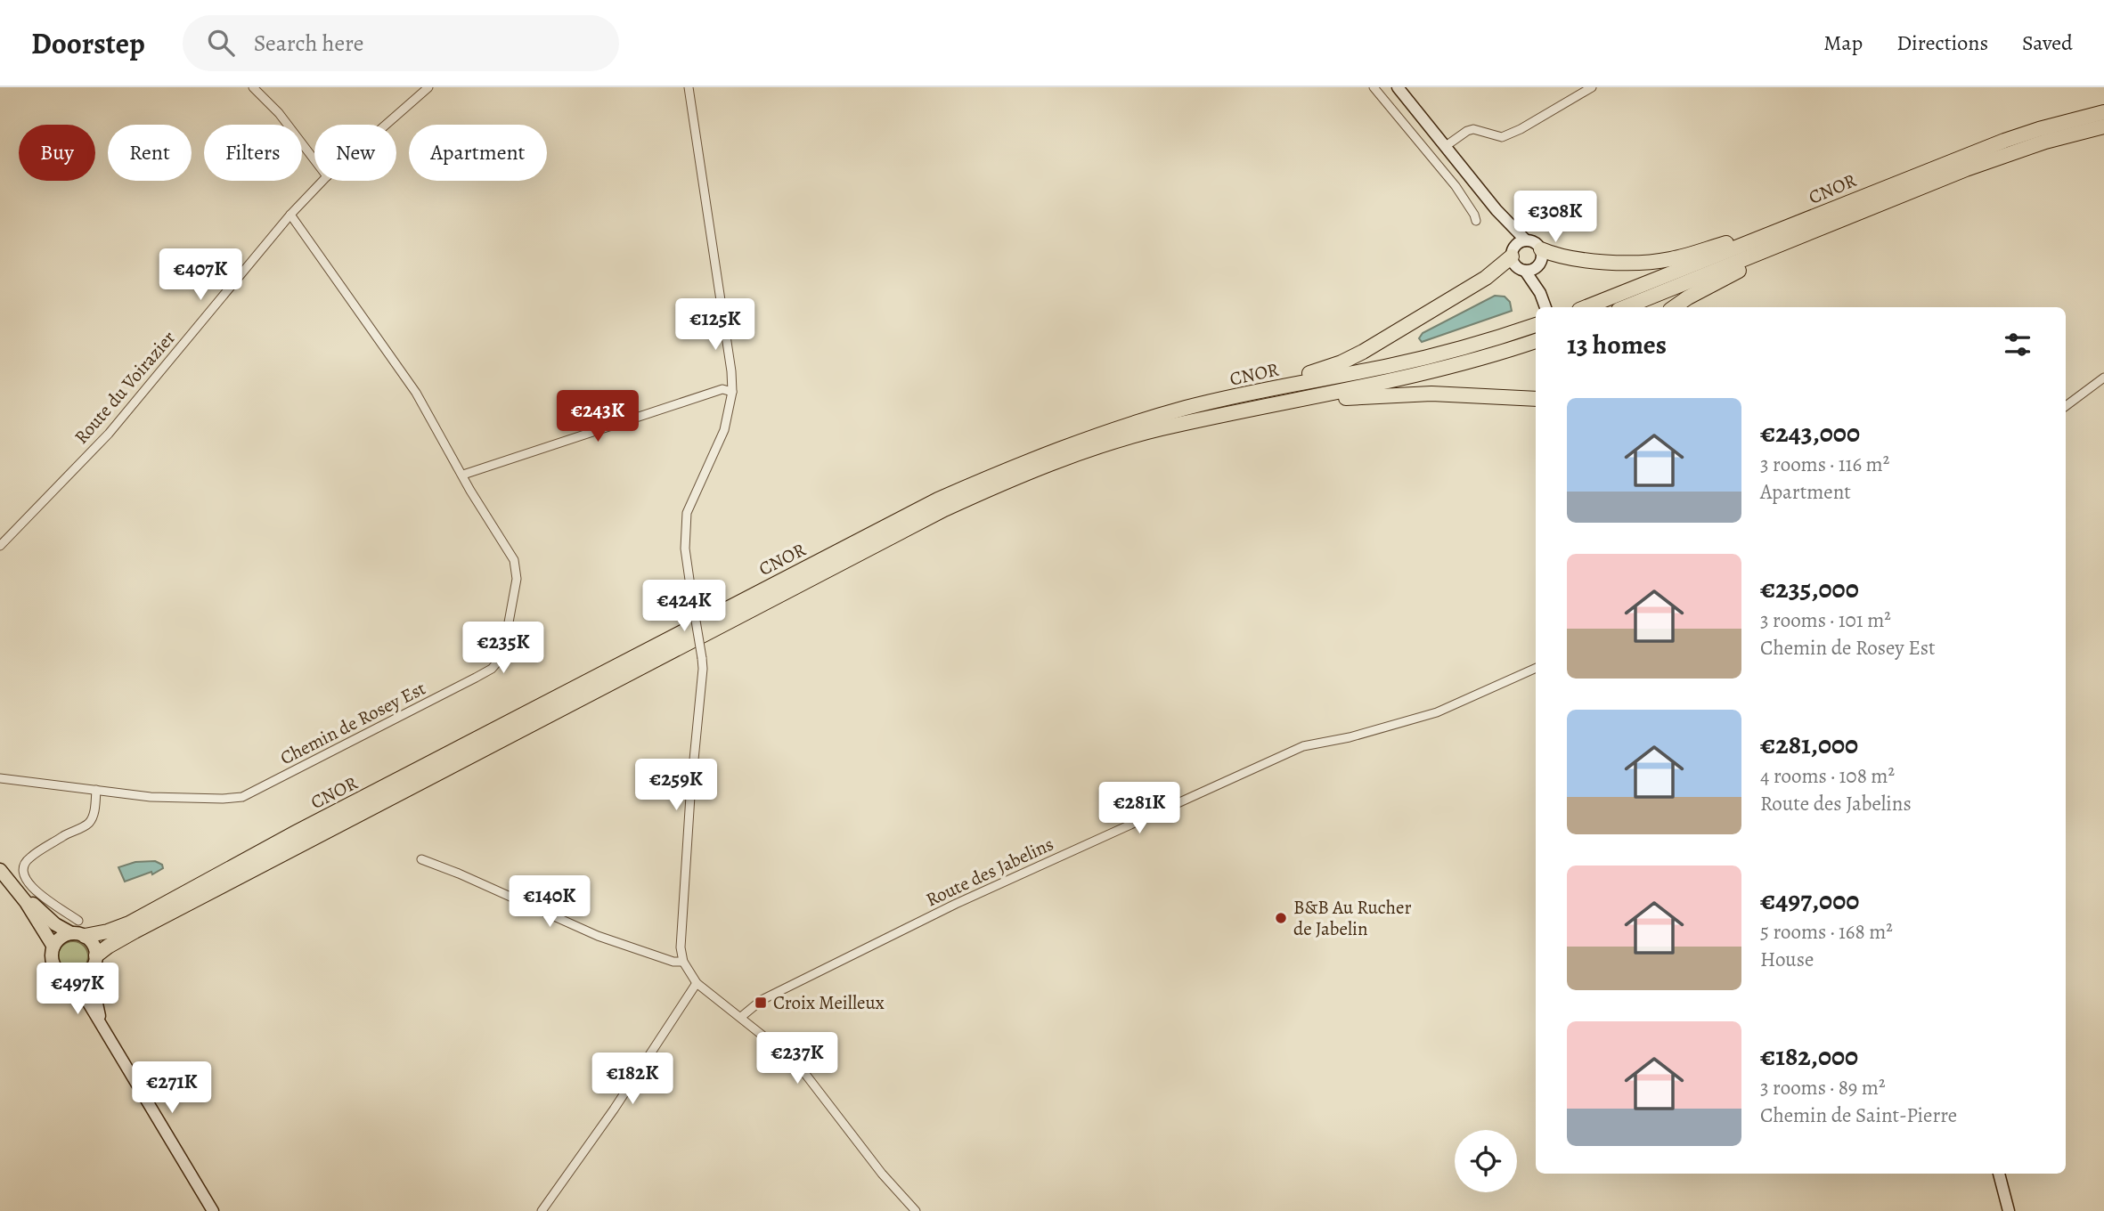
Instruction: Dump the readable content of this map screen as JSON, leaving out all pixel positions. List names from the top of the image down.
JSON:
{
  "streets": {
    "highway": ["CNOR"],
    "street": ["Route du Voirazier", "Chemin de Rosey Est", "Route des Jabelins"]
  },
  "crossings": [
    ["Route du Voirazier", "Chemin de Rosey Est"]
  ],
  "places": {
    "other": ["B&B Au Rucher de Jabelin"],
    "transit": ["Croix Meilleux"]
  },
  "page": {
    "header": "Doorstep",
    "search": "Search here",
    "nav": ["Map", "Directions", "Saved"],
    "chip": [
      "Buy",
      "Rent",
      "Filters",
      "New",
      "Apartment"
    ],
    "price": [
      "€308K",
      "€407K",
      "€125K",
      "€243K",
      "€424K",
      "€235K",
      "€259K",
      "€281K",
      "€140K",
      "€497K",
      "€237K",
      "€182K",
      "€271K"
    ],
    "heading": "13 homes",
    "list": [
      {
        "name": "€243,000",
        "note": "3 rooms · 116 m² · Apartment"
      },
      {
        "name": "€235,000",
        "note": "3 rooms · 101 m² · Chemin de Rosey Est"
      },
      {
        "name": "€281,000",
        "note": "4 rooms · 108 m² · Route des Jabelins"
      },
      {
        "name": "€497,000",
        "note": "5 rooms · 168 m² · House"
      },
      {
        "name": "€182,000",
        "note": "3 rooms · 89 m² · Chemin de Saint-Pierre"
      }
    ]
  }
}
